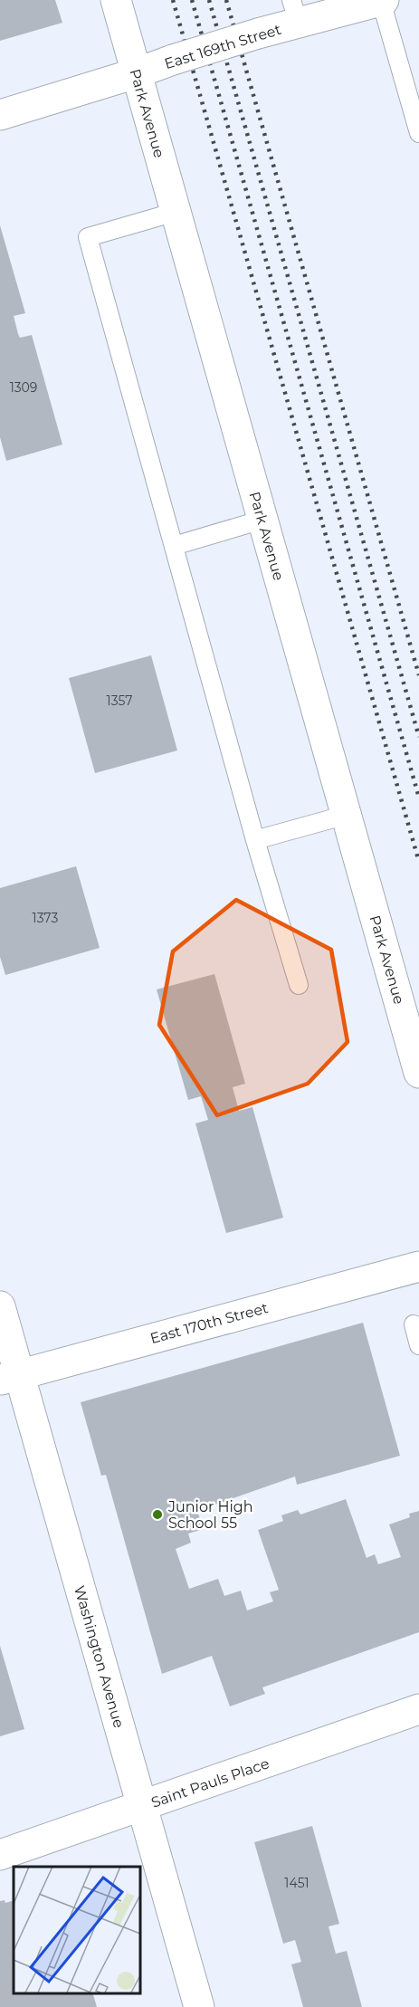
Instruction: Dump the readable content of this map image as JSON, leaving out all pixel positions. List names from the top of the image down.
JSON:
{
  "streets": {
    "street": [
      "East 169th Street",
      "Park Avenue",
      "East 170th Street",
      "Washington Avenue",
      "Saint Pauls Place"
    ]
  },
  "crossings": [
    ["East 169th Street", "Park Avenue"],
    ["East 170th Street", "Washington Avenue"],
    ["Washington Avenue", "Saint Pauls Place"]
  ],
  "places": ["Junior High School 55"],
  "house_numbers": [
    "1309",
    "1357",
    "1373",
    "1451"
  ]
}
